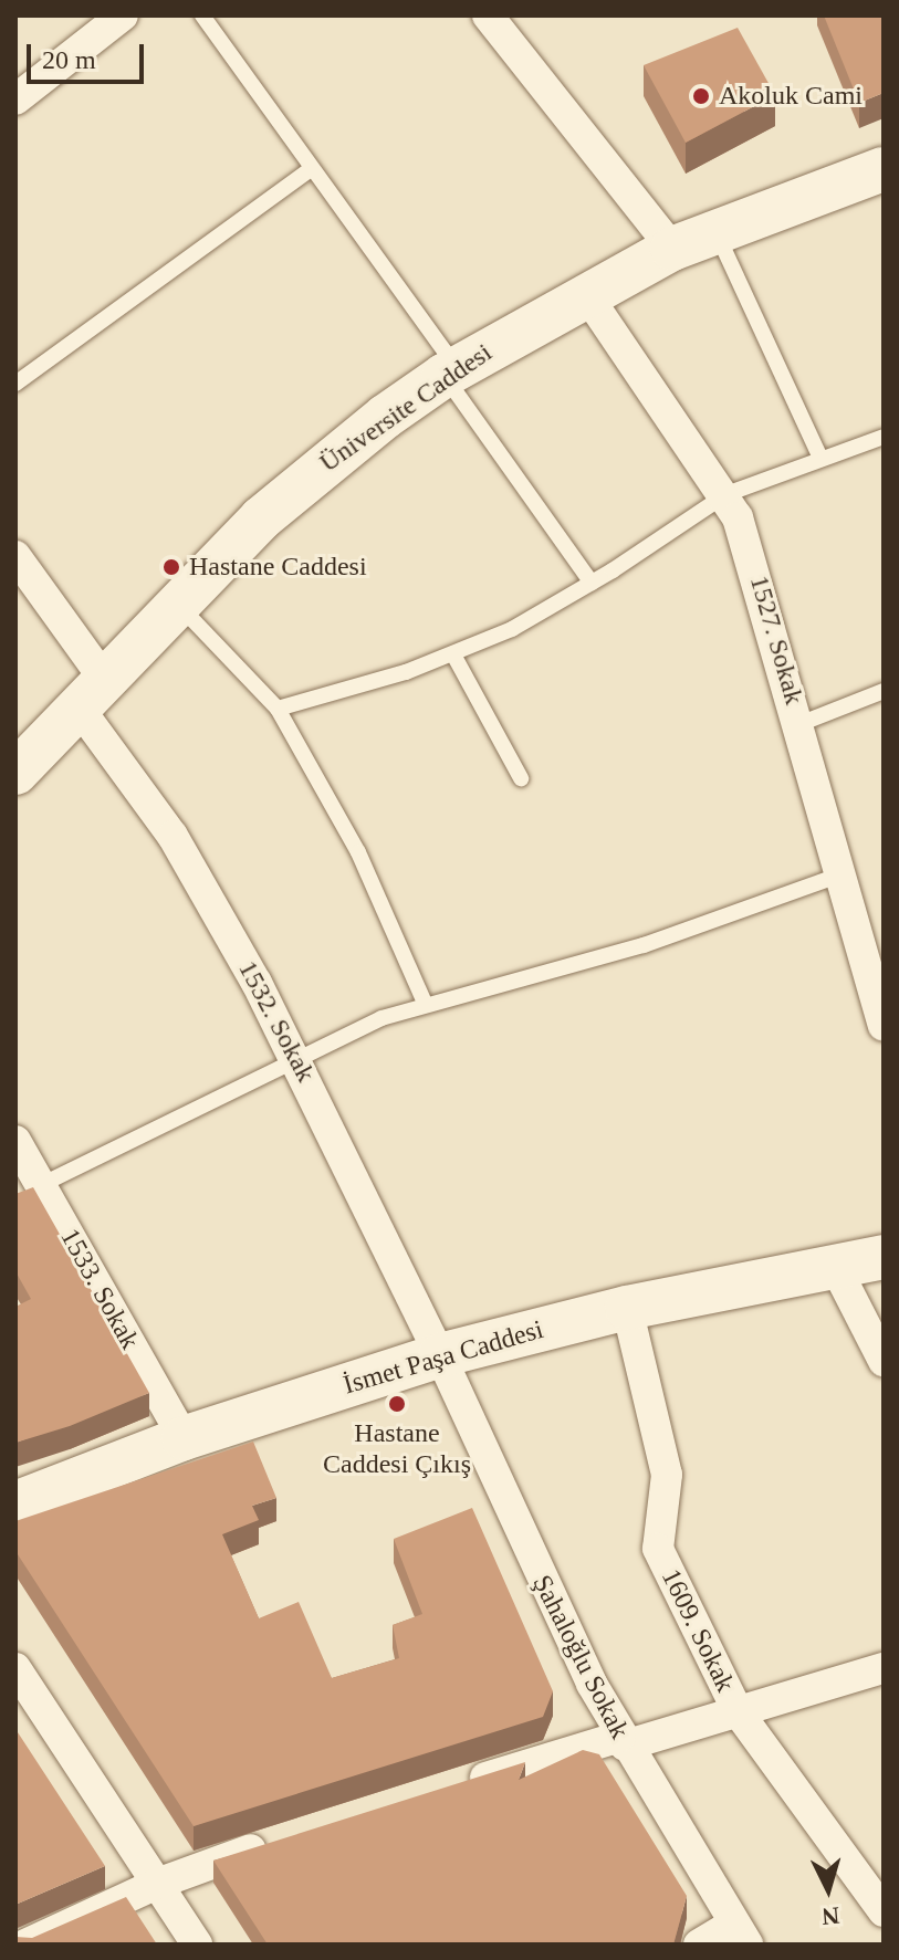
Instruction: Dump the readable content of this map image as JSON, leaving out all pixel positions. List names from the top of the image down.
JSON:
{
  "streets": {
    "main road": ["Üniversite Caddesi", "İsmet Paşa Caddesi"],
    "street": [
      "1527. Sokak",
      "1532. Sokak",
      "1533. Sokak",
      "1609. Sokak",
      "Şahaloğlu Sokak"
    ]
  },
  "crossings": [
    ["Üniversite Caddesi", "1527. Sokak"],
    ["Üniversite Caddesi", "1532. Sokak"],
    ["1532. Sokak", "İsmet Paşa Caddesi"],
    ["1532. Sokak", "Şahaloğlu Sokak"],
    ["1533. Sokak", "İsmet Paşa Caddesi"],
    ["İsmet Paşa Caddesi", "1609. Sokak"],
    ["İsmet Paşa Caddesi", "Şahaloğlu Sokak"]
  ],
  "places": ["Akoluk Cami", "Hastane Caddesi", "Hastane Caddesi Çıkış"],
  "scale_bar": "20 m",
  "north": "bottom"
}
